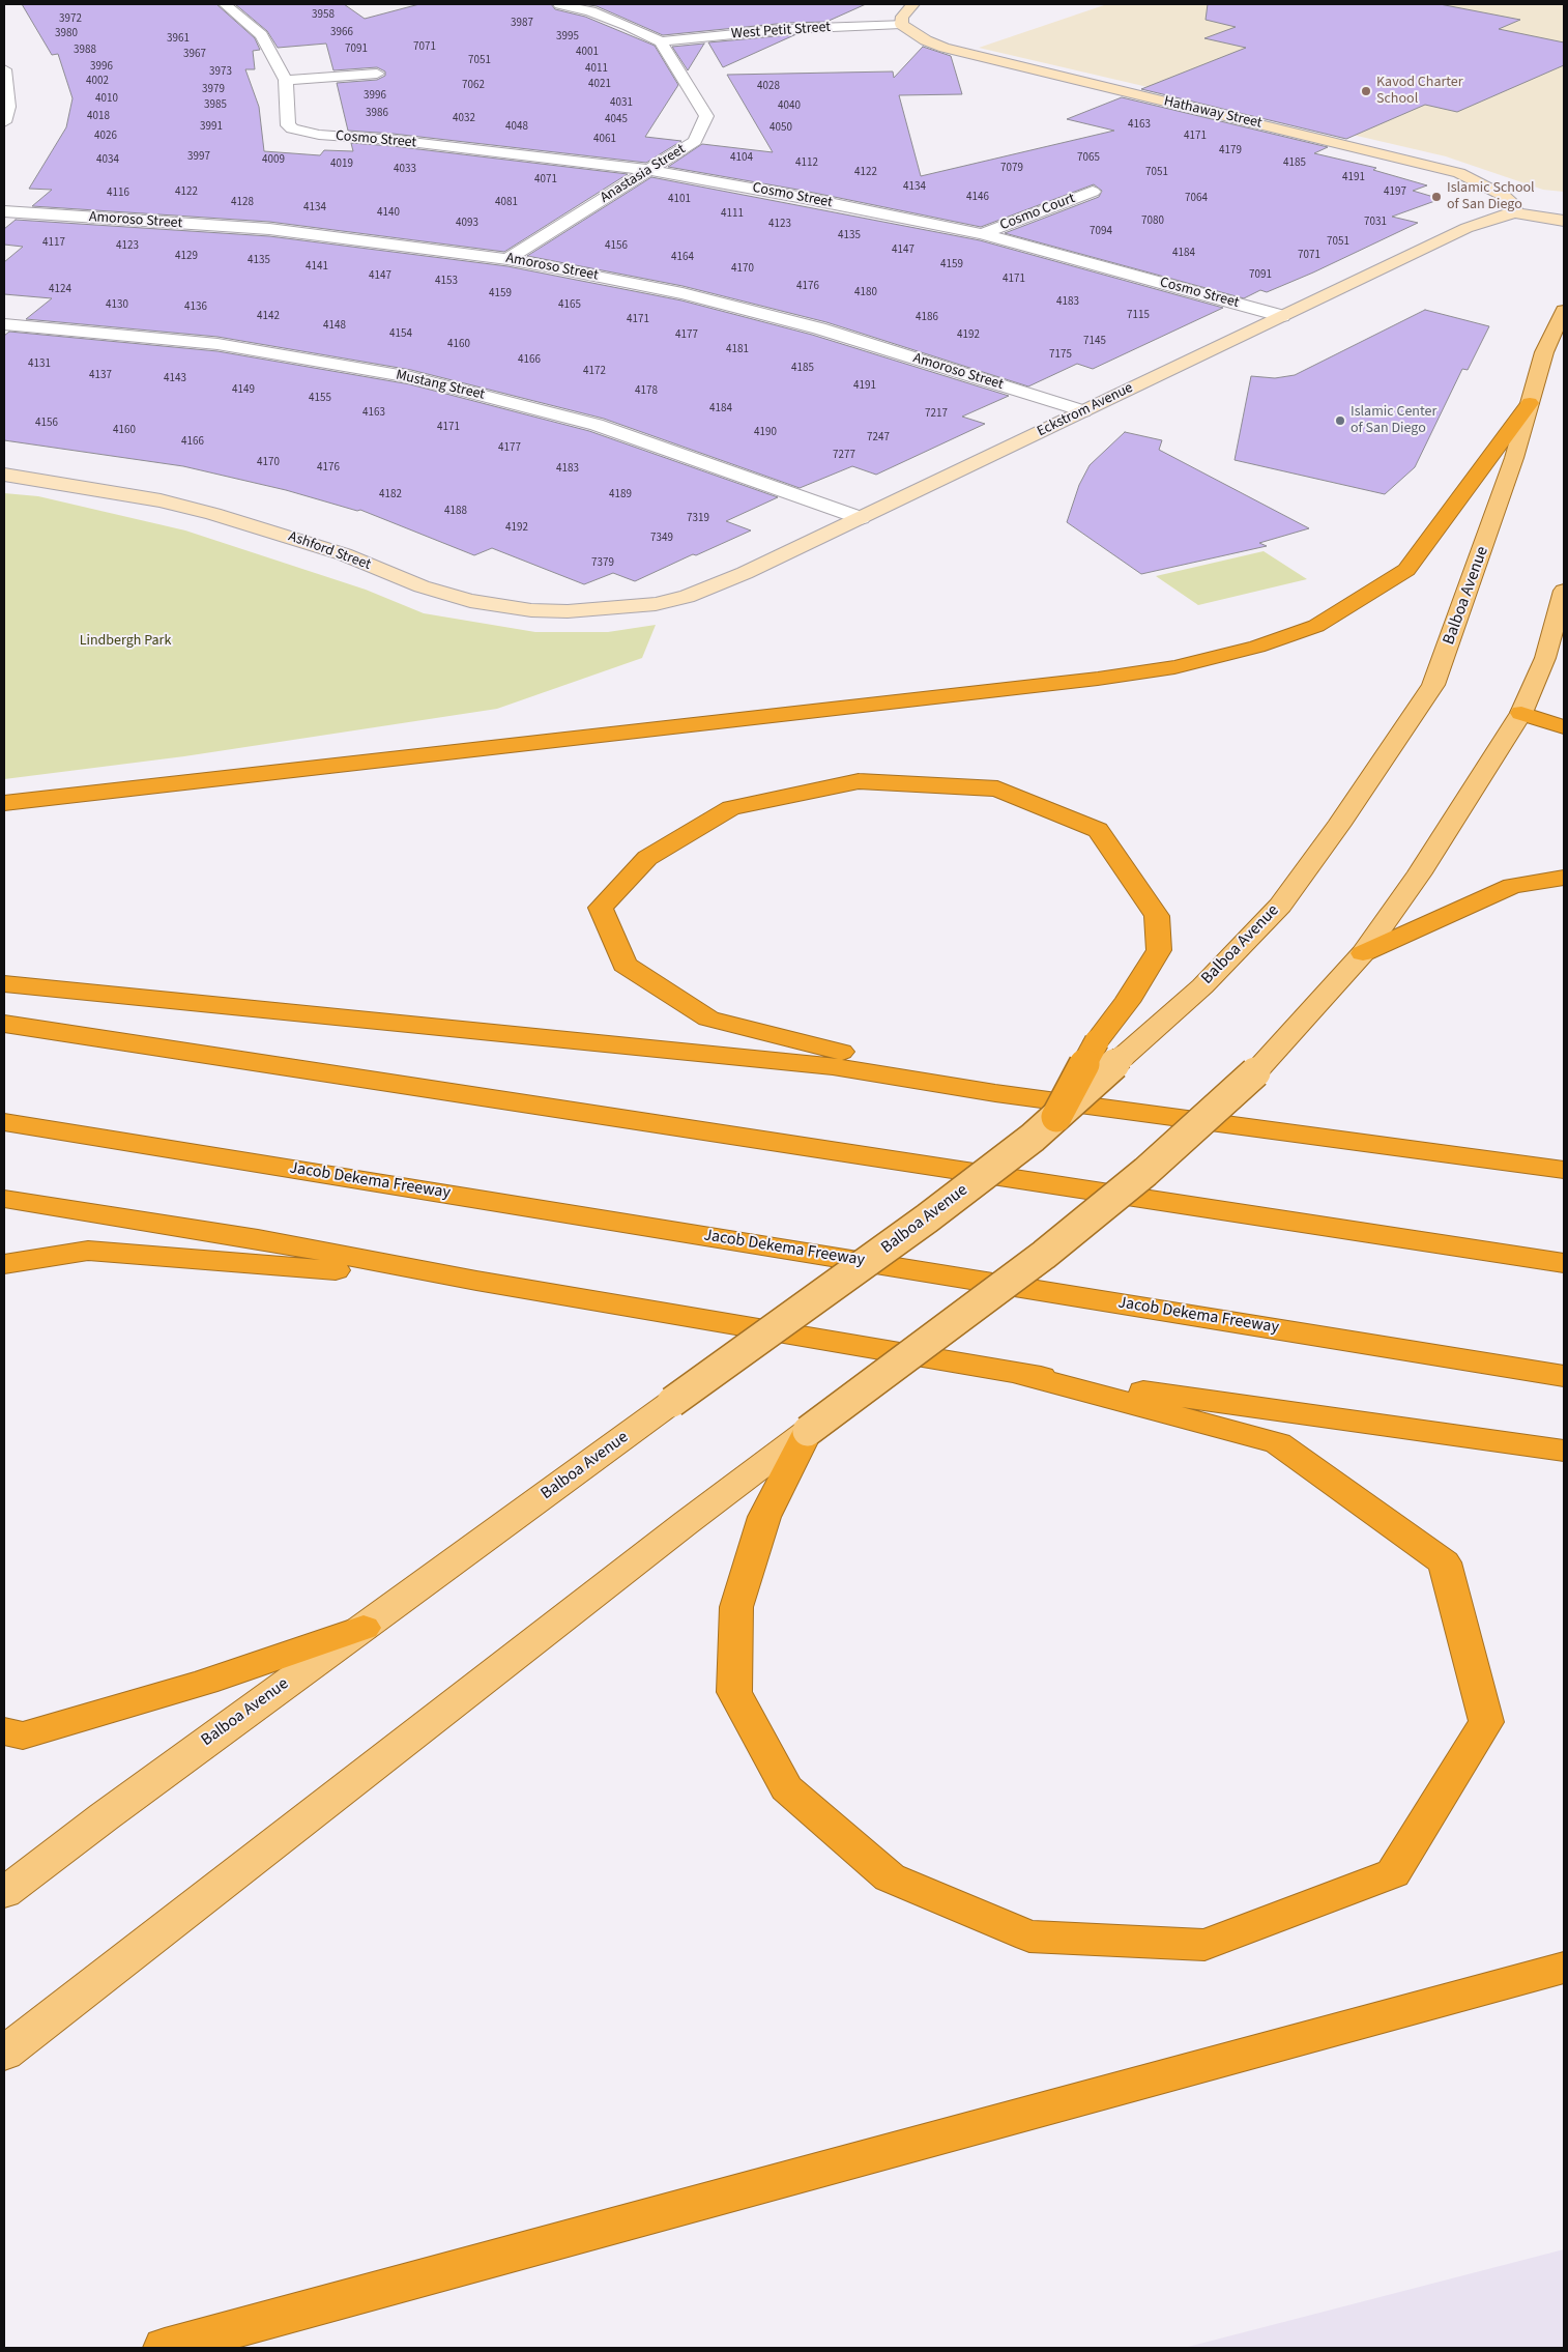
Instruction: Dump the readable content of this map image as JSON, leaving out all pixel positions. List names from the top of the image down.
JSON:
{
  "streets": {
    "highway": ["Jacob Dekema Freeway"],
    "main road": ["Balboa Avenue"],
    "street": [
      "West Petit Street",
      "Hathaway Street",
      "Cosmo Street",
      "Anastasia Street",
      "Cosmo Court",
      "Amoroso Street",
      "Mustang Street",
      "Eckstrom Avenue",
      "Ashford Street"
    ]
  },
  "crossings": [
    ["West Petit Street", "Hathaway Street"],
    ["West Petit Street", "Anastasia Street"],
    ["Hathaway Street", "Eckstrom Avenue"],
    ["Cosmo Street", "Anastasia Street"],
    ["Cosmo Street", "Cosmo Court"],
    ["Cosmo Street", "Eckstrom Avenue"],
    ["Anastasia Street", "Amoroso Street"],
    ["Amoroso Street", "Eckstrom Avenue"],
    ["Mustang Street", "Eckstrom Avenue"],
    ["Eckstrom Avenue", "Ashford Street"]
  ],
  "parks": ["Lindbergh Park"],
  "places": ["Kavod Charter School", "Islamic School of San Diego", "Islamic Center of San Diego"],
  "house_numbers": [
    "3958",
    "3972",
    "3987",
    "3966",
    "3980",
    "3995",
    "3961",
    "7071",
    "7091",
    "3988",
    "4001",
    "3967",
    "7051",
    "3996",
    "4011",
    "3973",
    "4002",
    "4021",
    "7062",
    "4028",
    "3979",
    "3996",
    "4010",
    "4031",
    "3985",
    "4040",
    "3986",
    "4018",
    "4032",
    "4045",
    "4163",
    "3991",
    "4048",
    "4050",
    "4026",
    "4171",
    "4061",
    "4179",
    "3997",
    "4104",
    "7065",
    "4034",
    "4009",
    "4112",
    "4185",
    "4019",
    "7079",
    "4033",
    "4122",
    "7051",
    "4191",
    "4071",
    "4134",
    "4122",
    "4197",
    "4116",
    "4146",
    "7064",
    "4101",
    "4128",
    "4081",
    "4134",
    "4140",
    "4111",
    "7080",
    "7031",
    "4093",
    "4123",
    "7094",
    "4135",
    "7051",
    "4117",
    "4123",
    "4156",
    "4147",
    "4184",
    "7071",
    "4129",
    "4164",
    "4135",
    "4159",
    "4141",
    "4170",
    "7091",
    "4147",
    "4171",
    "4153",
    "4176",
    "4124",
    "4180",
    "4159",
    "4183",
    "4130",
    "4165",
    "4136",
    "7115",
    "4142",
    "4186",
    "4171",
    "4148",
    "4154",
    "4177",
    "4192",
    "7145",
    "4160",
    "4181",
    "7175",
    "4166",
    "4131",
    "4185",
    "4172",
    "4137",
    "4143",
    "4191",
    "4149",
    "4178",
    "4155",
    "4184",
    "4163",
    "7217",
    "4156",
    "4171",
    "4160",
    "4190",
    "7247",
    "4166",
    "4177",
    "7277",
    "4170",
    "4176",
    "4183",
    "4182",
    "4189",
    "4188",
    "7319",
    "4192",
    "7349",
    "7379"
  ]
}
